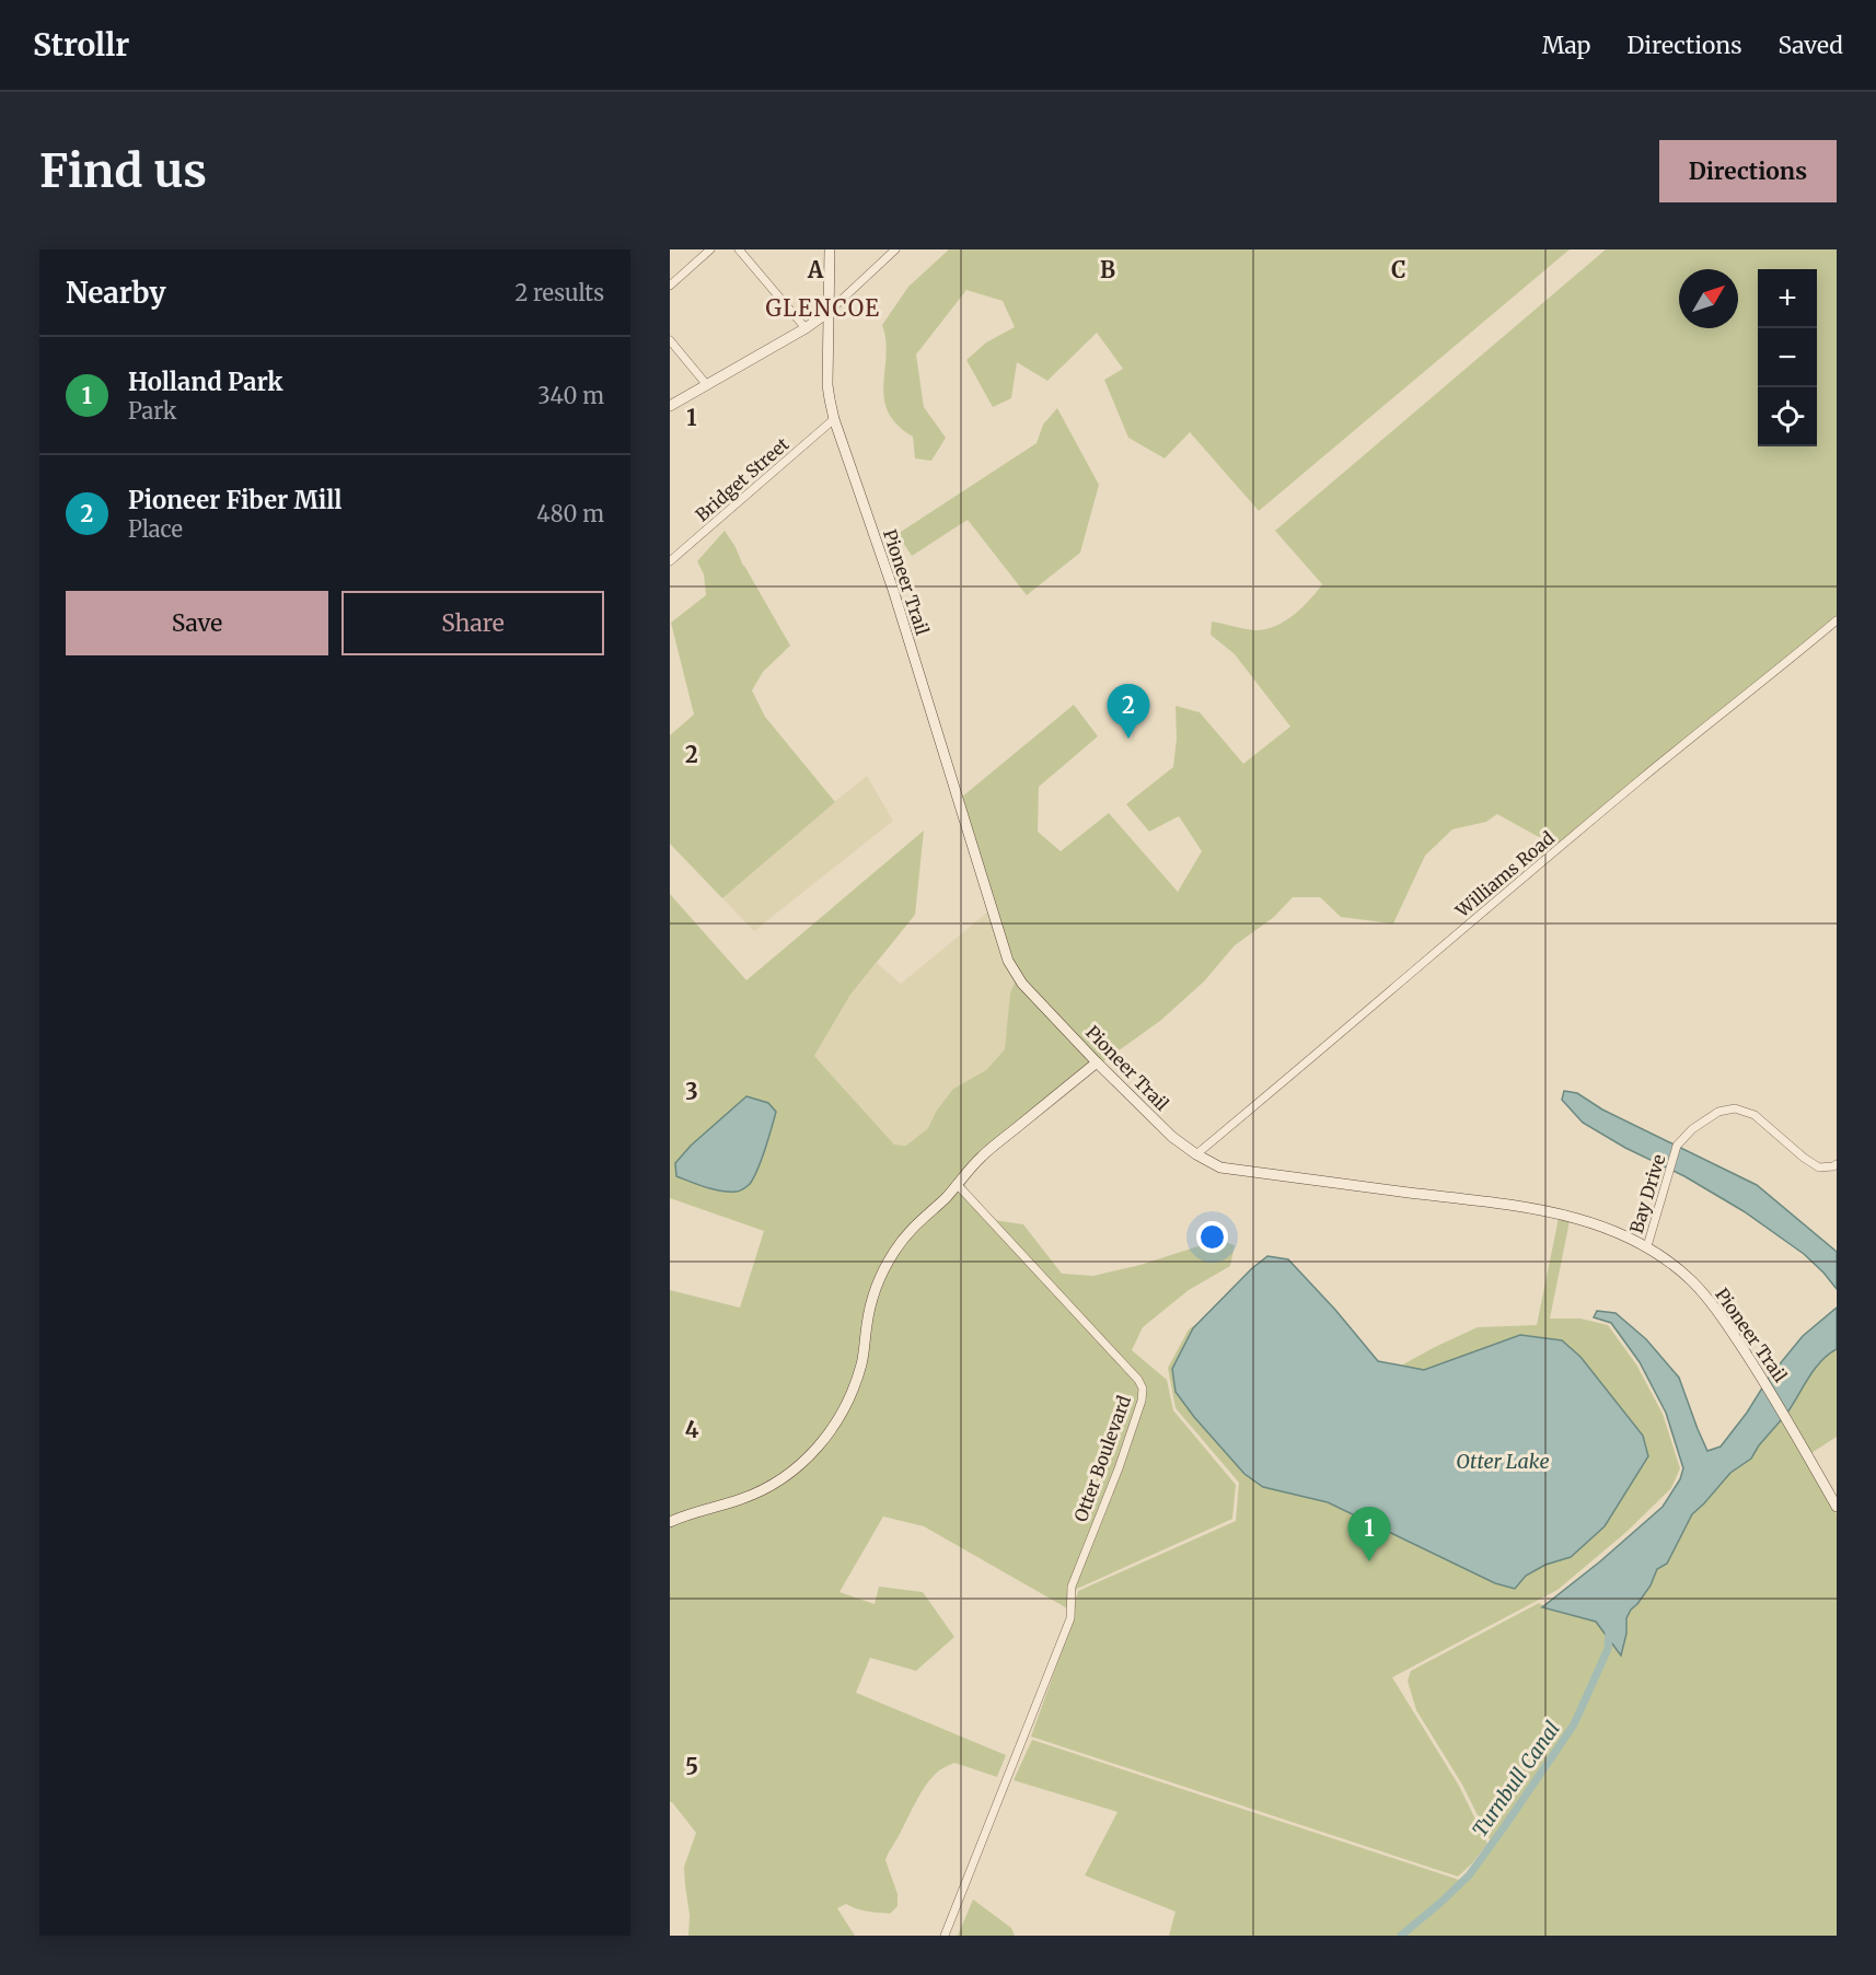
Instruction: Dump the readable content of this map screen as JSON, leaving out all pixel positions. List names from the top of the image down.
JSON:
{
  "streets": {
    "street": [
      "Bridget Street",
      "Pioneer Trail",
      "Williams Road",
      "Bay Drive",
      "Otter Boulevard"
    ]
  },
  "crossings": [
    ["Bridget Street", "Pioneer Trail"],
    ["Pioneer Trail", "Williams Road"],
    ["Pioneer Trail", "Bay Drive"]
  ],
  "districts": ["GLENCOE"],
  "water": ["Otter Lake", "Turnbull Canal"],
  "north": "top right",
  "page": {
    "header": "Strollr",
    "nav": ["Map", "Directions", "Saved"],
    "buttons": [
      "Directions",
      ["Save", "Share"]
    ],
    "title": "Find us",
    "heading": ["Nearby", "2 results"],
    "map_buttons": ["+", "−"],
    "list": [
      {
        "mark": "1",
        "name": "Holland Park",
        "note": "Park",
        "value": "340 m"
      },
      {
        "mark": "2",
        "name": "Pioneer Fiber Mill",
        "note": "Place",
        "value": "480 m"
      }
    ],
    "pins": ["2", "1"]
  },
  "grid": {
    "columns": ["A", "B", "C"],
    "rows": [
      "1",
      "2",
      "3",
      "4",
      "5"
    ]
  }
}
